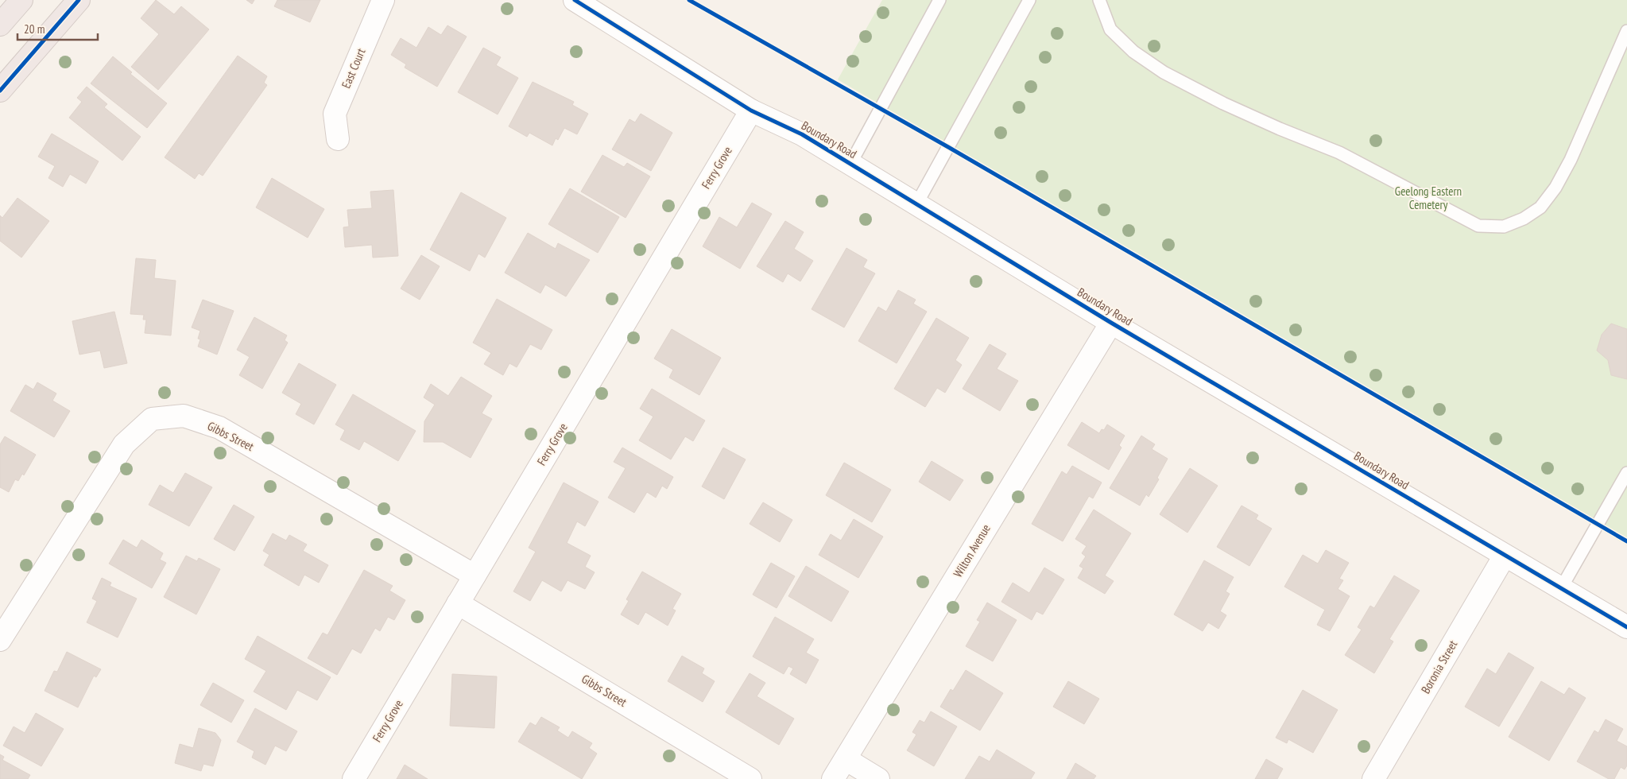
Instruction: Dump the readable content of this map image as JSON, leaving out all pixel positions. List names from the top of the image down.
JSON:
{
  "streets": {
    "street": [
      "East Court",
      "Boundary Road",
      "Ferry Grove",
      "Gibbs Street",
      "Wilton Avenue",
      "Boronia Street"
    ]
  },
  "crossings": [
    ["Boundary Road", "Ferry Grove"],
    ["Boundary Road", "Wilton Avenue"],
    ["Boundary Road", "Boronia Street"],
    ["Ferry Grove", "Gibbs Street"]
  ],
  "parks": ["Geelong Eastern Cemetery"],
  "scale_bar": "20 m"
}
